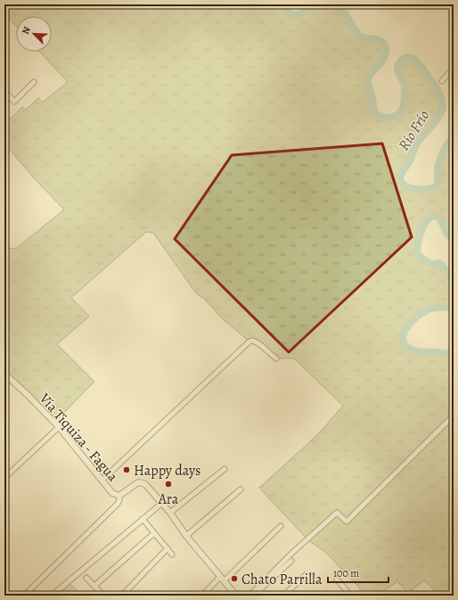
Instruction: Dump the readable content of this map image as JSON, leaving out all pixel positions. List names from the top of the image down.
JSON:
{
  "streets": {
    "street": ["Vía Tiquiza - Fagua"]
  },
  "water": ["Río Frío"],
  "places": ["Happy days", "Ara", "Chato Parrilla"],
  "scale_bar": "100 m",
  "north": "top left"
}
